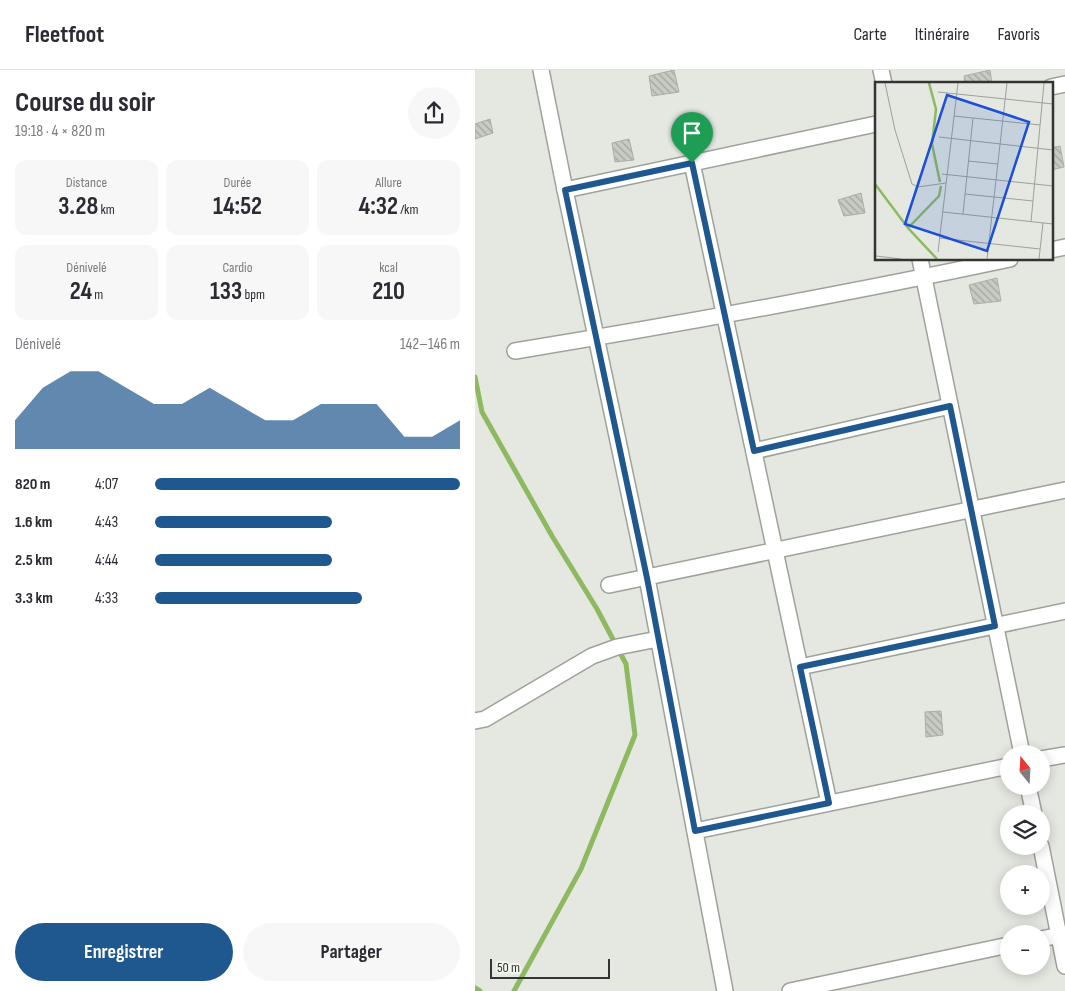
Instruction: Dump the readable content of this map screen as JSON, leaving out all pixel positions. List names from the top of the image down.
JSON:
{
  "scale_bar": "50 m",
  "north": "top",
  "page": {
    "header": "Fleetfoot",
    "nav": ["Carte", "Itinéraire", "Favoris"],
    "heading": ["Course du soir", "19:18 · 4 × 820 m"],
    "stats": [
      ["Distance", "3.28 km"],
      ["Durée", "14:52"],
      ["Allure", "4:32 /km"],
      ["Dénivelé", "24 m"],
      ["Cardio", "133 bpm"],
      ["kcal", "210"]
    ],
    "chart": ["Dénivelé", "142–146 m"],
    "list": [
      {
        "name": "820 m",
        "note": "4:07"
      },
      {
        "name": "1.6 km",
        "note": "4:43"
      },
      {
        "name": "2.5 km",
        "note": "4:44"
      },
      {
        "name": "3.3 km",
        "note": "4:33"
      }
    ],
    "map_buttons": ["+", "−"],
    "buttons": ["Enregistrer", "Partager"],
    "scale": "50 m"
  }
}
